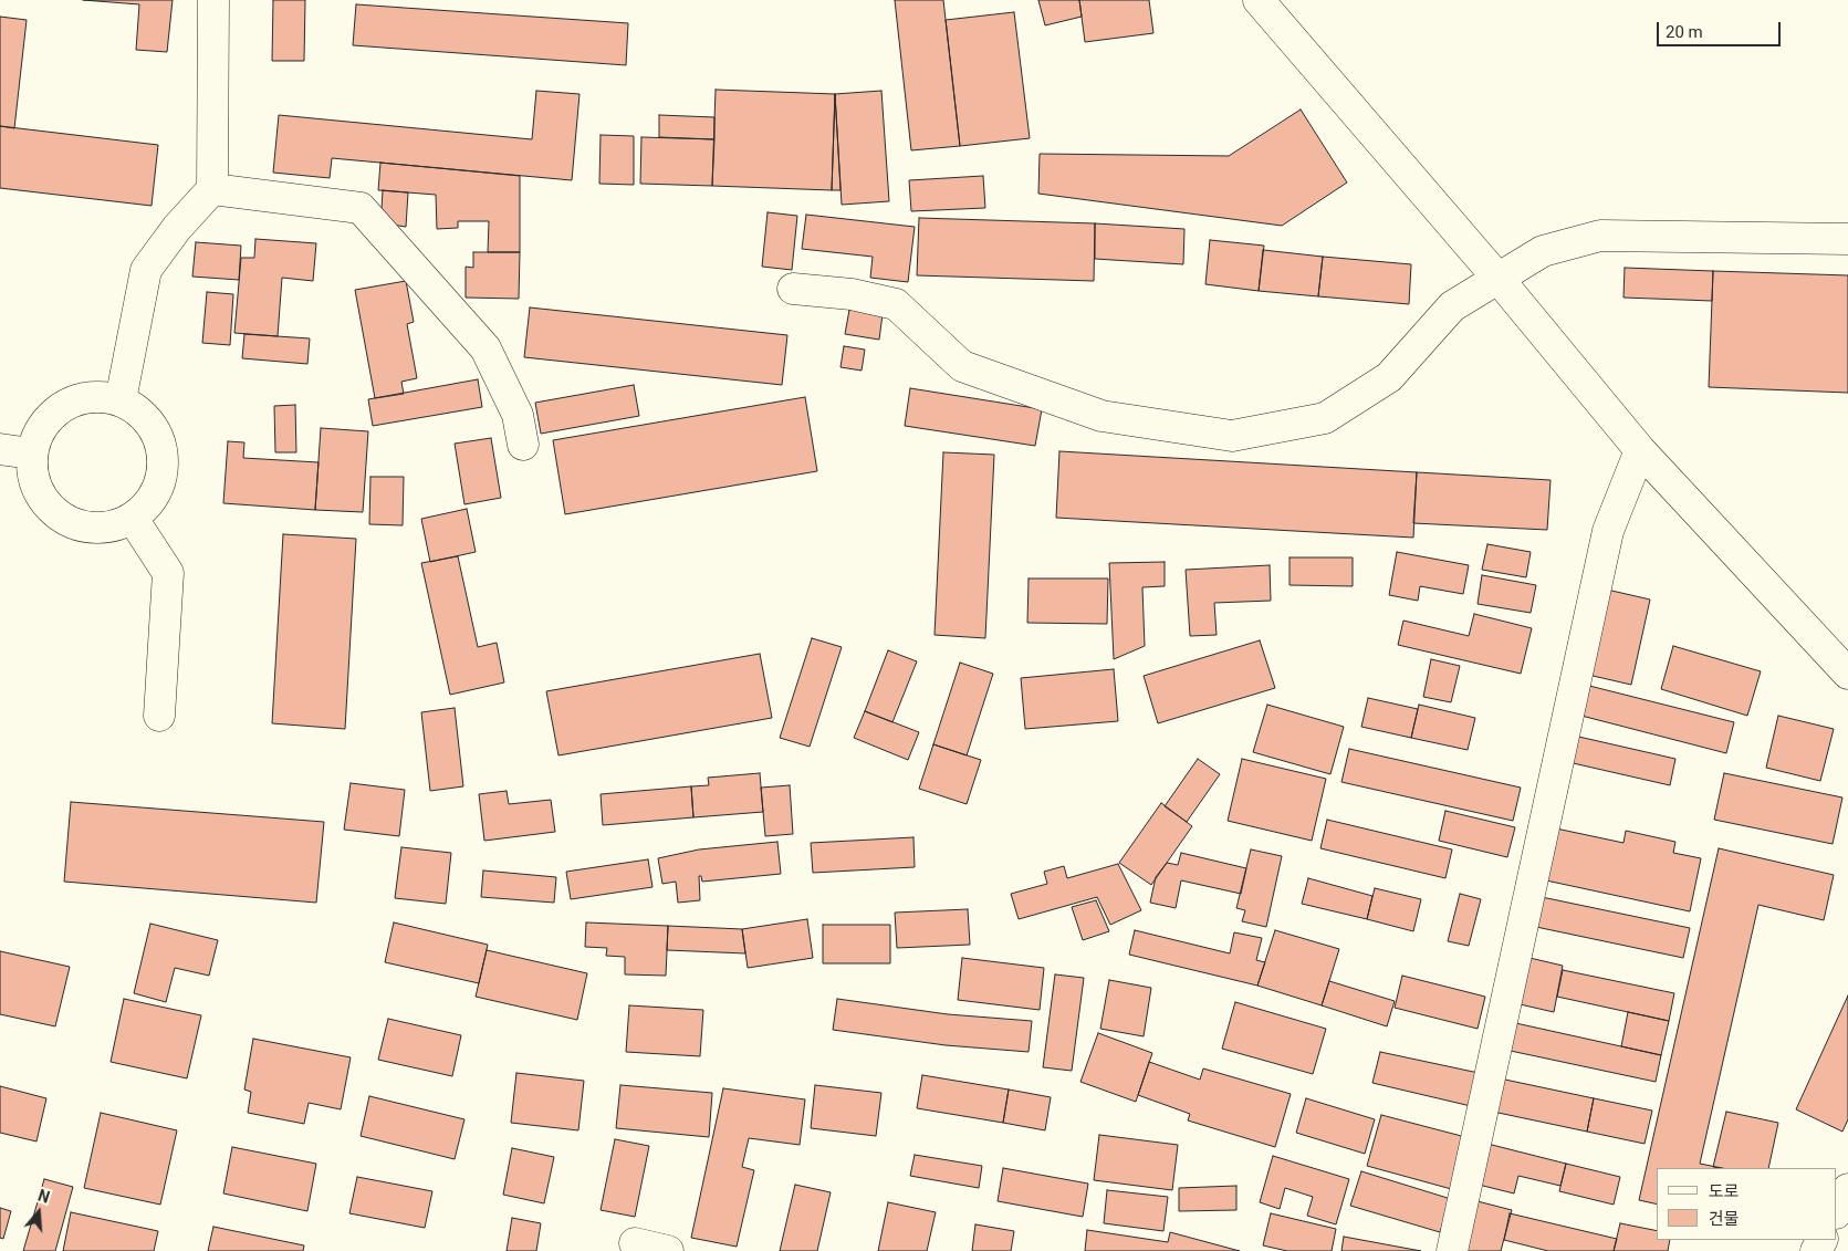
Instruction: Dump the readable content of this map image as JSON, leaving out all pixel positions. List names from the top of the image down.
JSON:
{
  "legend": ["도로", "건물"],
  "scale_bar": "20 m",
  "north": "top"
}
